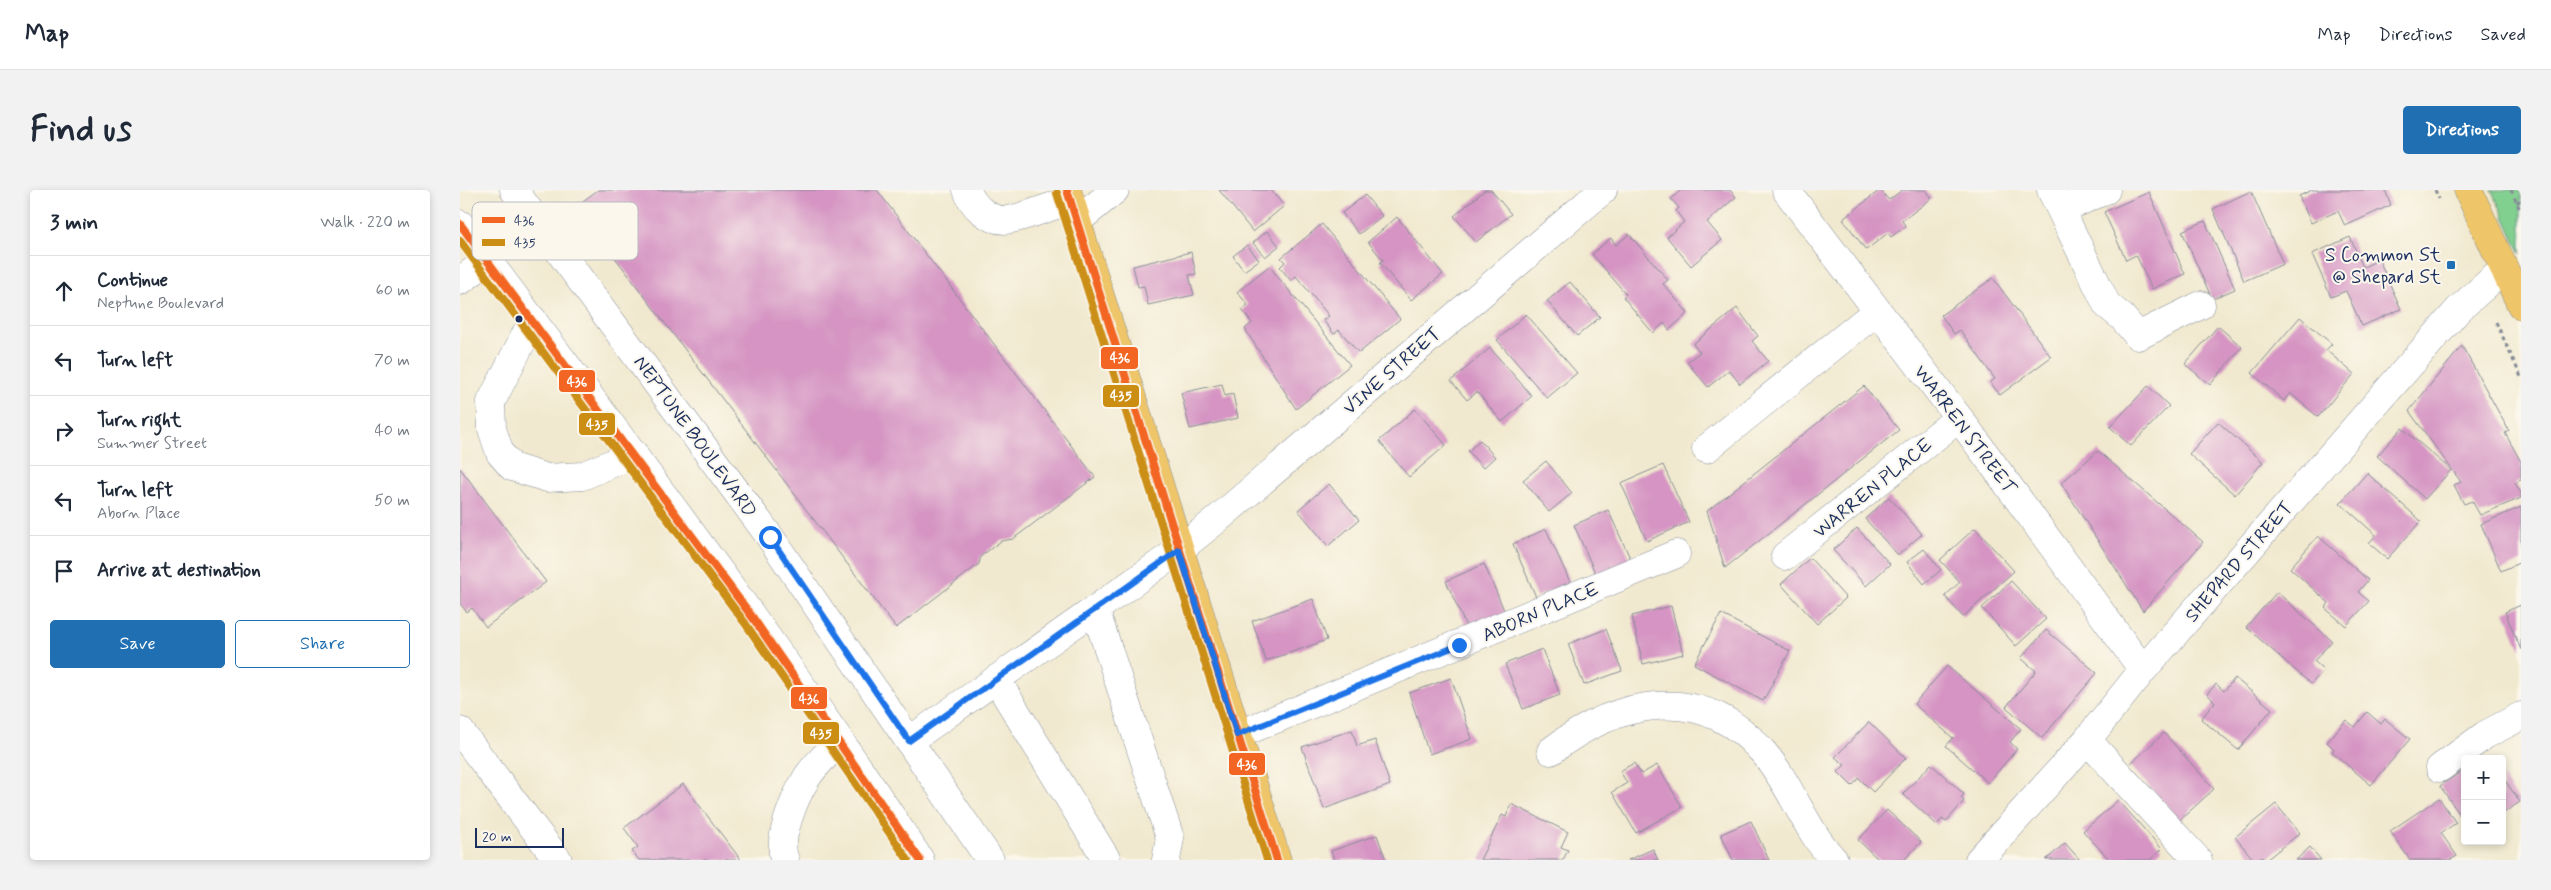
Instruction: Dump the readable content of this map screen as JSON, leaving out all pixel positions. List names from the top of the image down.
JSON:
{
  "streets": {
    "street": [
      "VINE STREET",
      "WARREN STREET",
      "NEPTUNE BOULEVARD",
      "WARREN PLACE",
      "SHEPARD STREET",
      "ABORN PLACE"
    ]
  },
  "crossings": [
    ["VINE STREET", "NEPTUNE BOULEVARD"],
    ["WARREN STREET", "WARREN PLACE"],
    ["WARREN STREET", "SHEPARD STREET"]
  ],
  "places": {
    "transit": ["S Common St @ Shepard St"]
  },
  "lines": ["transit line 436", "transit line 435"],
  "legend": ["436", "435"],
  "scale_bar": "20 m",
  "page": {
    "header": "Map",
    "nav": ["Map", "Directions", "Saved"],
    "buttons": [
      "Directions",
      ["Save", "Share"]
    ],
    "title": "Find us",
    "heading": ["3 min", "Walk · 220 m"],
    "list": [
      ["Continue", "Neptune Boulevard", "60 m"],
      ["Turn left", "70 m"],
      ["Turn right", "Summer Street", "40 m"],
      ["Turn left", "Aborn Place", "50 m"],
      "Arrive at destination"
    ],
    "map_buttons": ["+", "−"],
    "scale": "20 m"
  }
}
